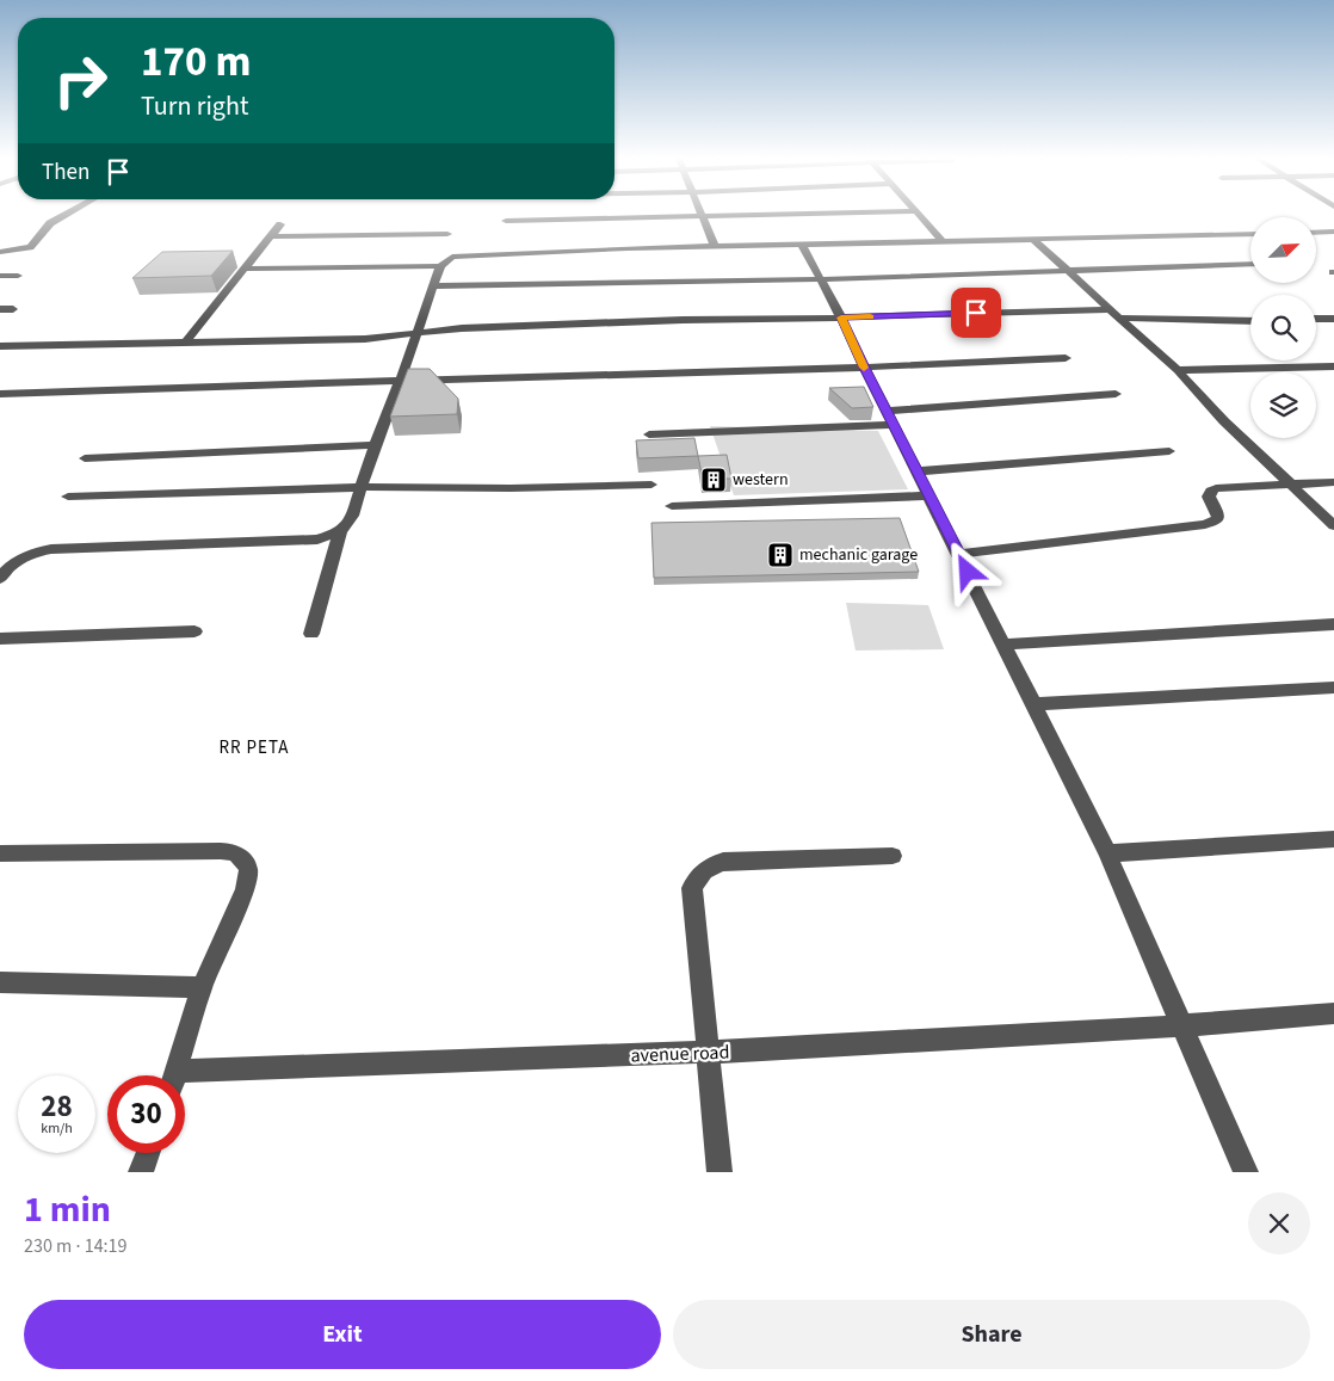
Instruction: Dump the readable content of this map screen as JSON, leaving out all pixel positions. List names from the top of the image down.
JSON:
{
  "streets": {
    "street": ["avenue road"]
  },
  "districts": ["RR PETA"],
  "places": {
    "building": ["western", "mechanic garage"]
  },
  "north": "top right",
  "page": {
    "turn": ["170 m", "Turn right"],
    "then": "Then",
    "speed": "28 km/h",
    "limit": "30",
    "heading": ["1 min", "230 m · 14:19"],
    "buttons": ["Exit", "Share"]
  }
}
